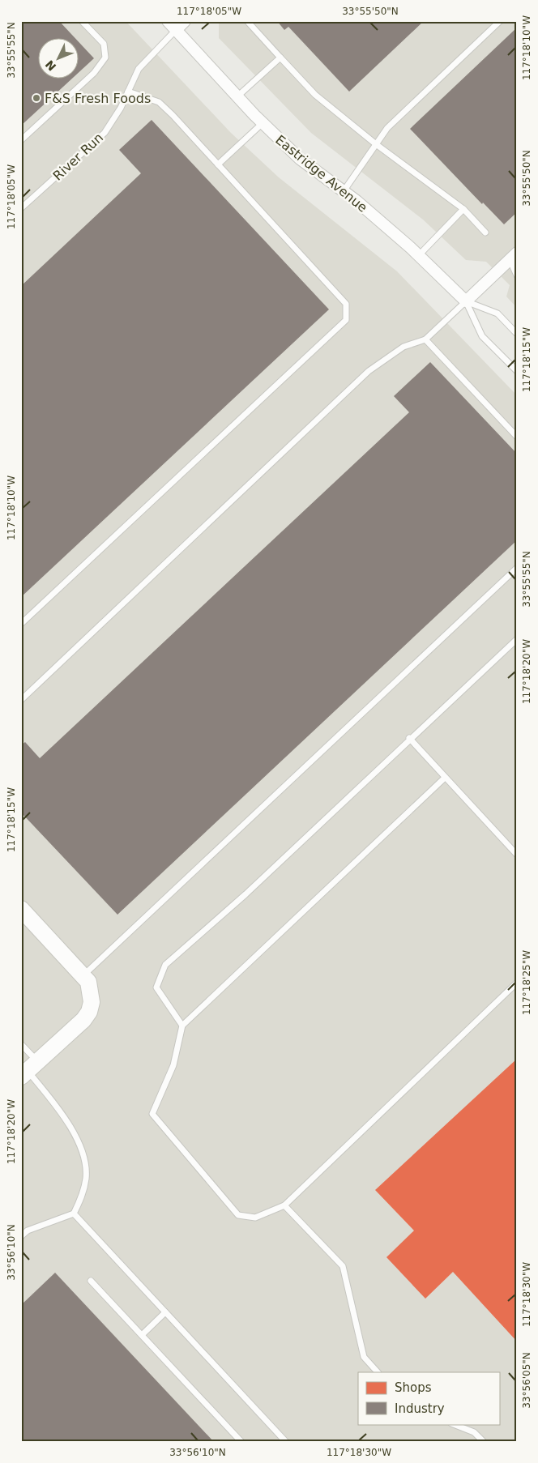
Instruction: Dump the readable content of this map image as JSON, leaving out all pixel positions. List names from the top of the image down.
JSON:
{
  "streets": {
    "street": ["River Run", "Eastridge Avenue"]
  },
  "crossings": [
    ["River Run", "Eastridge Avenue"]
  ],
  "places": ["F&S Fresh Foods"],
  "legend": ["Shops", "Industry"],
  "north": "bottom left",
  "coordinates": [
    "117°18'05\"W",
    "33°55'50\"N",
    "117°18'10\"W",
    "33°55'55\"N",
    "117°18'15\"W",
    "117°18'20\"W",
    "117°18'25\"W",
    "33°56'10\"N",
    "117°18'30\"W",
    "33°56'05\"N"
  ]
}
